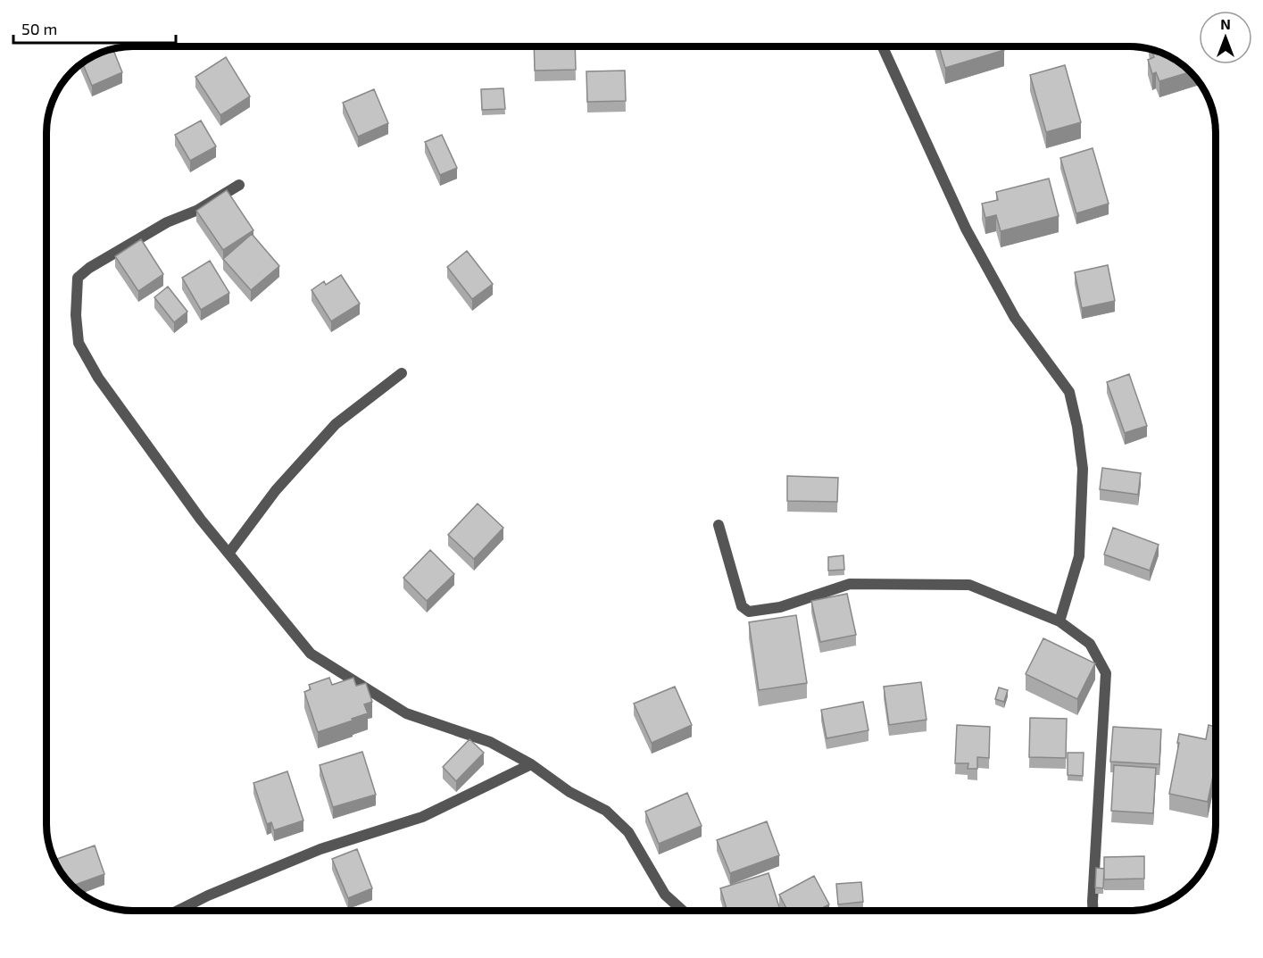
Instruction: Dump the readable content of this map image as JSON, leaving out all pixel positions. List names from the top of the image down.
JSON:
{
  "scale_bar": "50 m",
  "north": "top"
}
